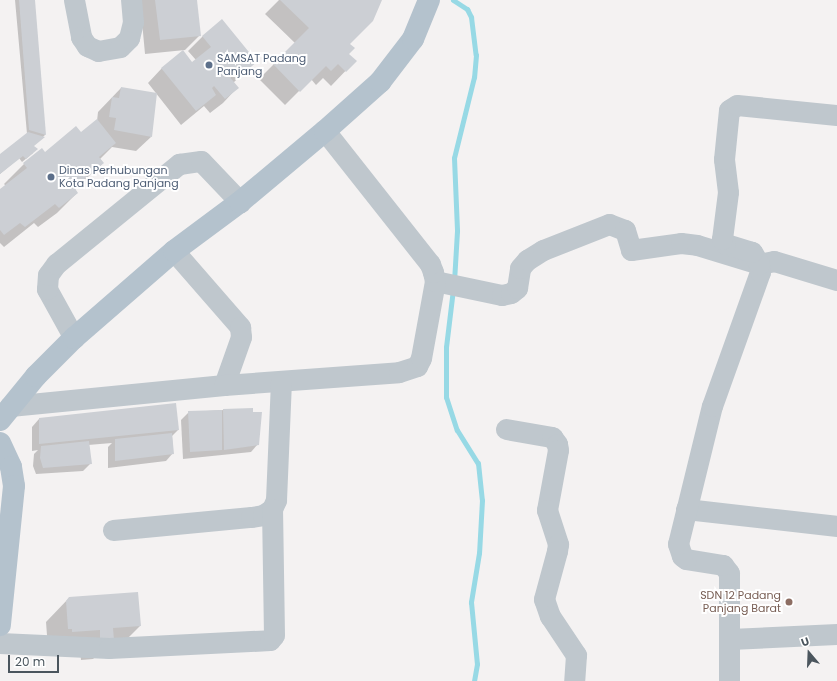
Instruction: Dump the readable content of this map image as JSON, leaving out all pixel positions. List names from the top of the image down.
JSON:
{
  "places": ["SAMSAT Padang Panjang", "Dinas Perhubungan Kota Padang Panjang", "SDN 12 Padang Panjang Barat"],
  "scale_bar": "20 m",
  "north": "top"
}
